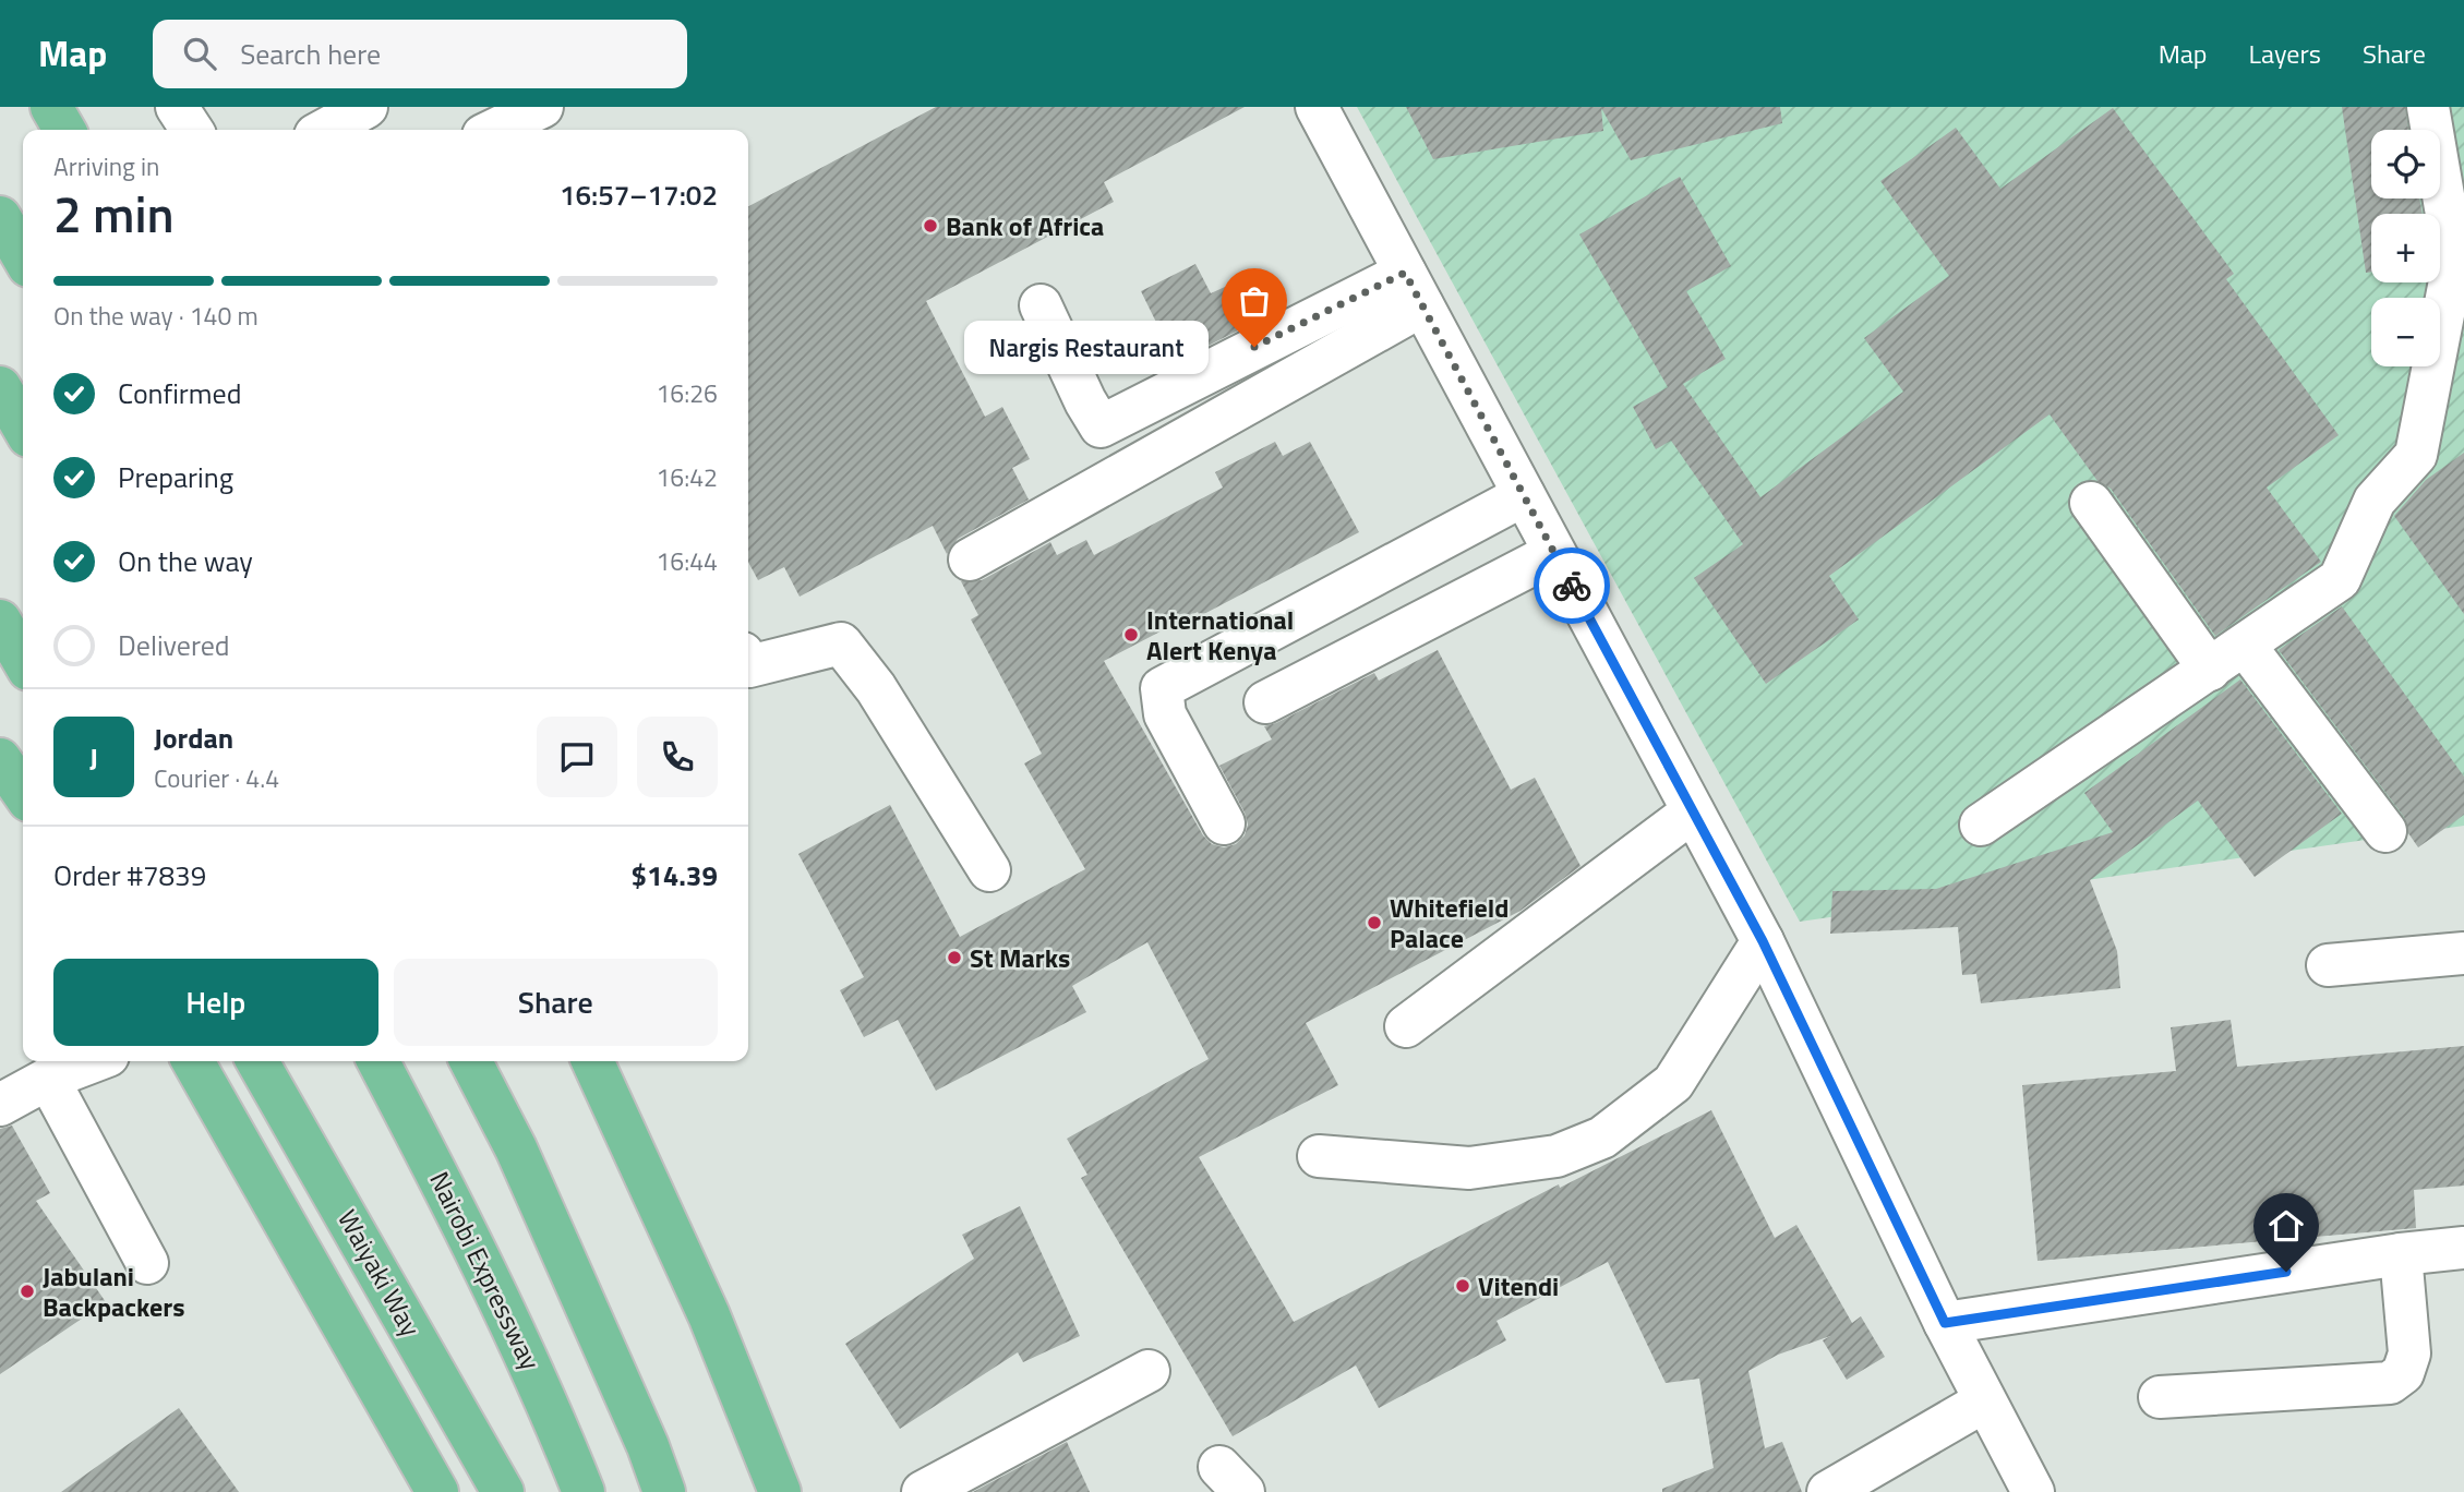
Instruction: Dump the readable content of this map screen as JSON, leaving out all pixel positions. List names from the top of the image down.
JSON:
{
  "streets": {
    "highway": ["Nairobi Expressway", "Waiyaki Way"]
  },
  "places": [
    "Bank of Africa",
    "Nargis Restaurant",
    "International Alert Kenya",
    "Whitefield Palace",
    "St Marks",
    "Vitendi",
    "Jabulani Backpackers"
  ],
  "page": {
    "header": "Map",
    "search": "Search here",
    "nav": ["Map", "Layers", "Share"],
    "map_buttons": ["+", "−"],
    "heading": ["2 min", "Arriving in", "16:57–17:02"],
    "panel": [
      "Jordan",
      "Courier · 4.4",
      "Order #7839",
      "$14.39"
    ],
    "bar": "On the way · 140 m",
    "bubble": "Nargis Restaurant",
    "list": [
      ["Confirmed", "16:26"],
      ["Preparing", "16:42"],
      ["On the way", "16:44"],
      "Delivered"
    ],
    "round": "J",
    "buttons": ["Help", "Share"]
  }
}
